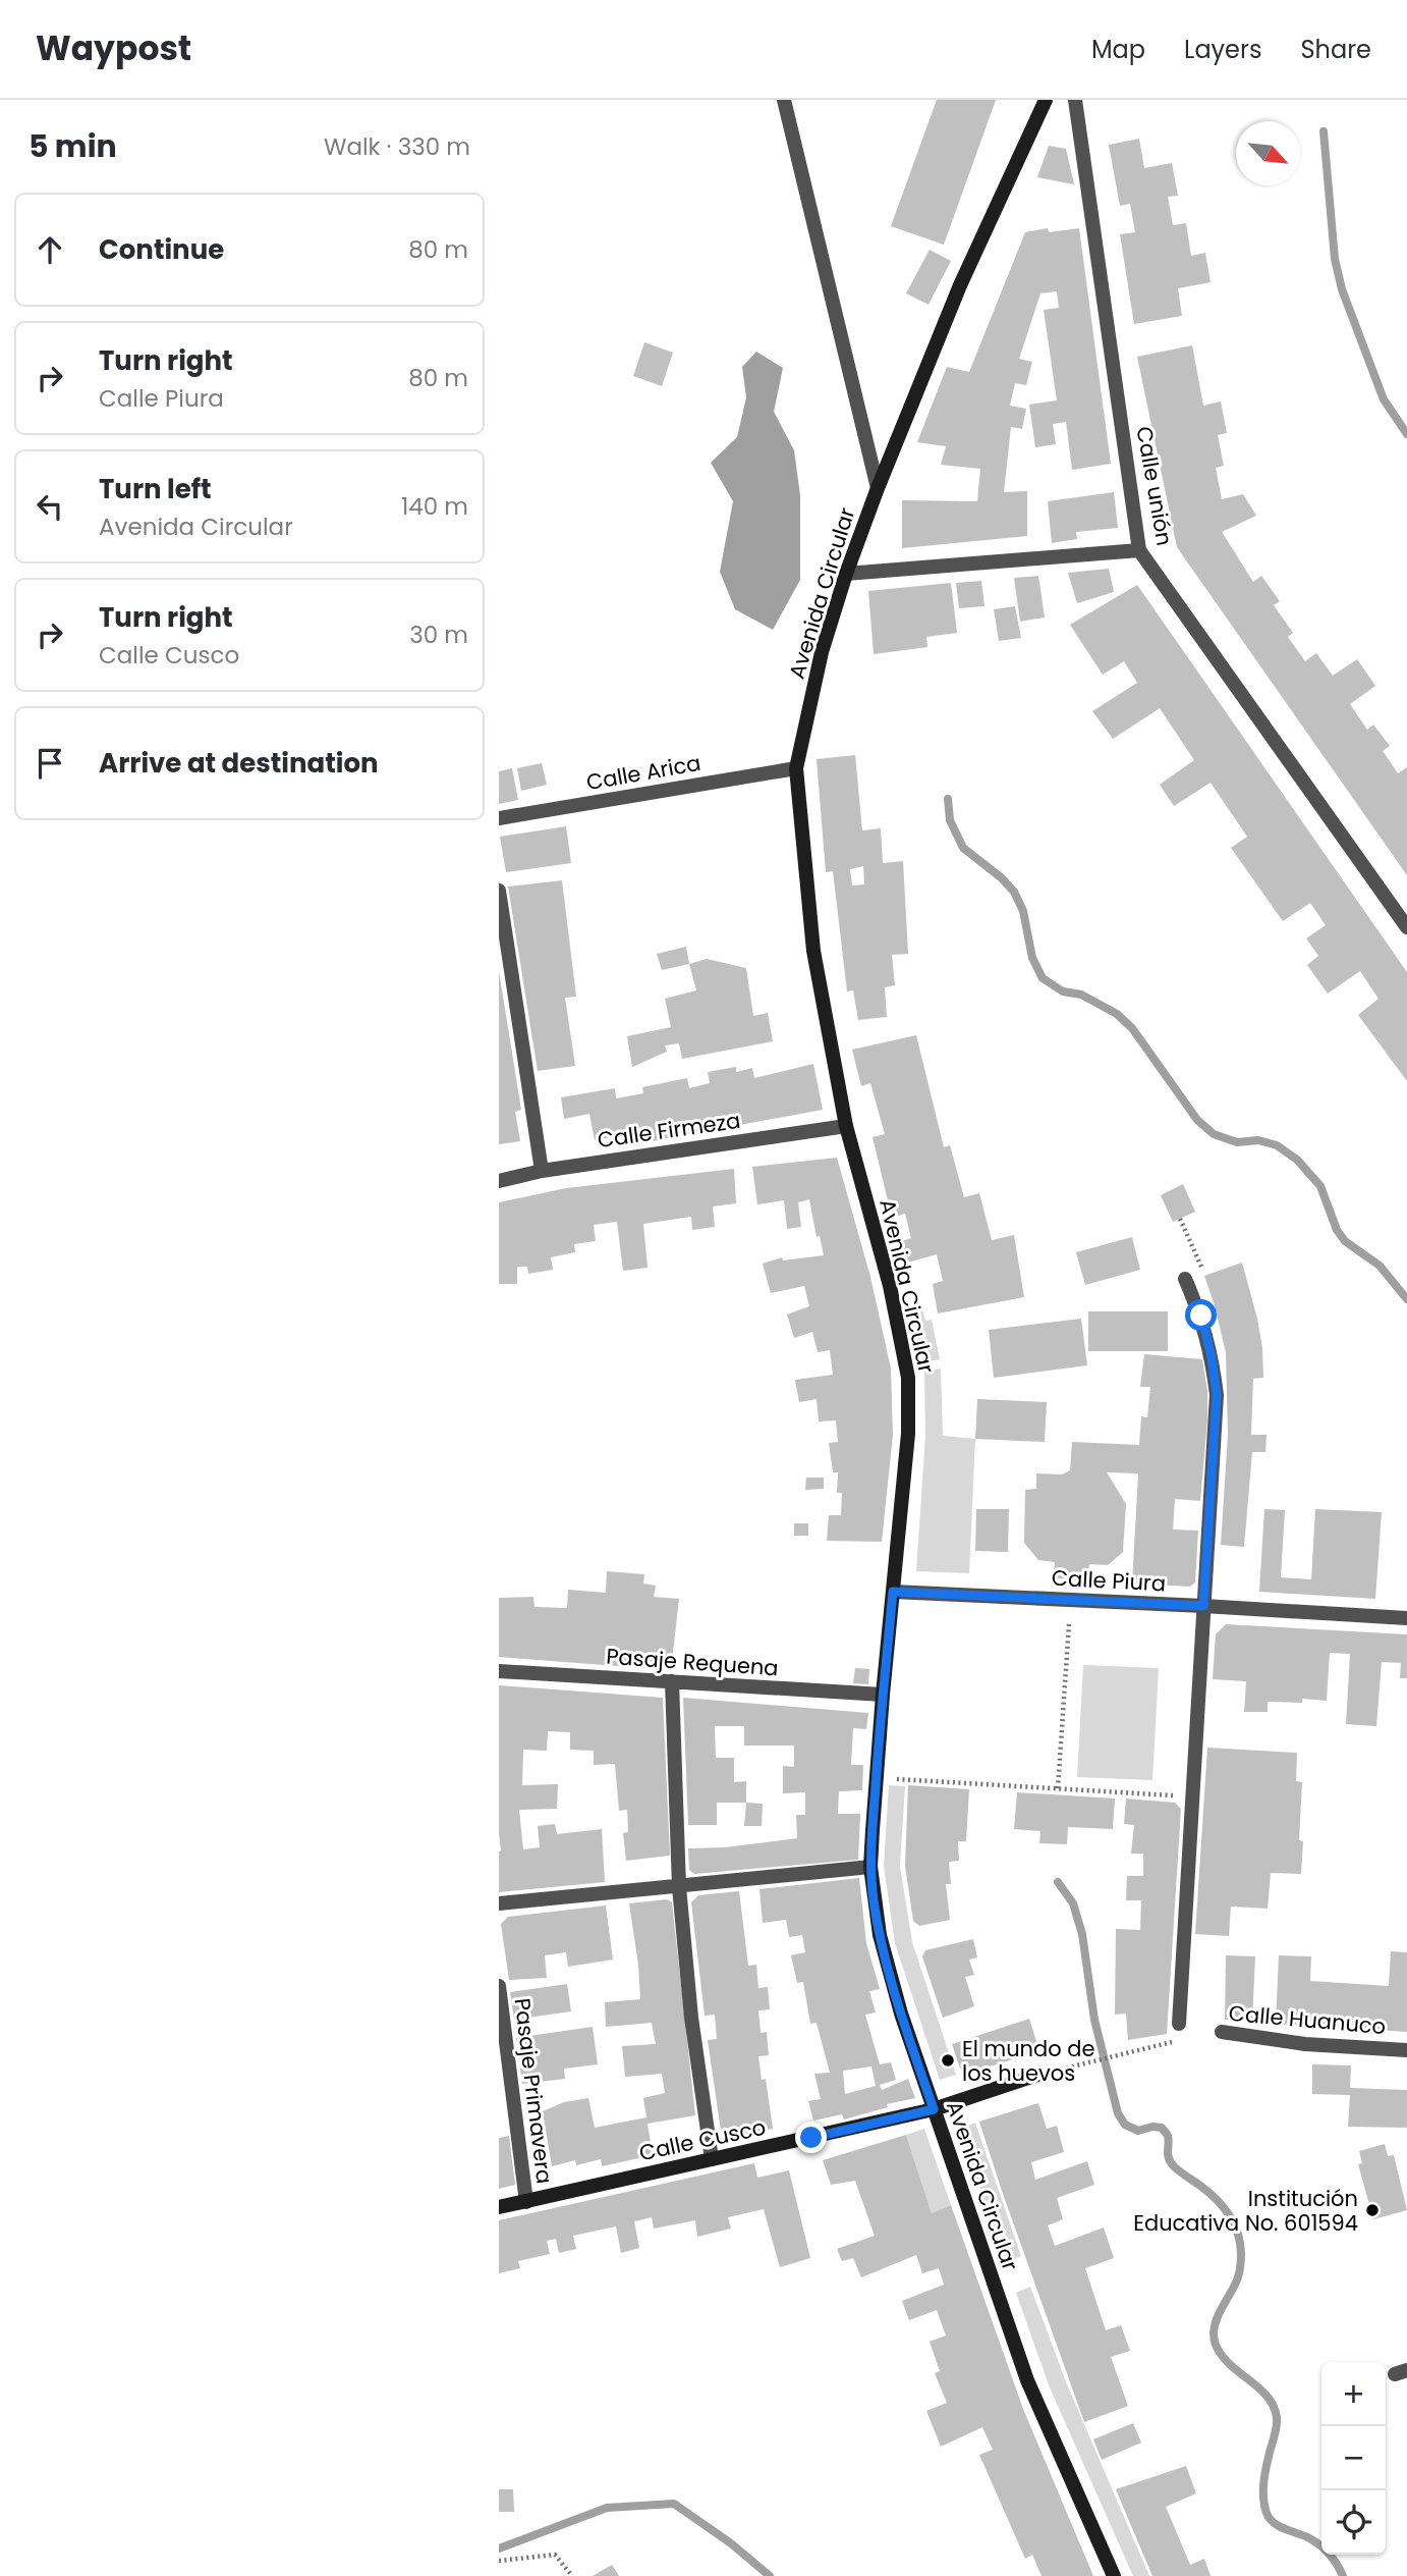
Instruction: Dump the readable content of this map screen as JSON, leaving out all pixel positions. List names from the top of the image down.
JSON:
{
  "streets": {
    "street": [
      "Calle unión",
      "Avenida Circular",
      "Calle Arica",
      "Calle Firmeza",
      "Calle Piura",
      "Pasaje Requena",
      "Calle Huanuco",
      "Pasaje Primavera",
      "Calle Cusco"
    ]
  },
  "crossings": [
    ["Avenida Circular", "Calle Arica"],
    ["Avenida Circular", "Calle Firmeza"],
    ["Avenida Circular", "Calle Piura"],
    ["Avenida Circular", "Pasaje Requena"],
    ["Avenida Circular", "Calle Cusco"],
    ["Pasaje Primavera", "Calle Cusco"]
  ],
  "places": ["El mundo de los huevos", "Institución Educativa No. 601594"],
  "north": "bottom right",
  "page": {
    "header": "Waypost",
    "nav": ["Map", "Layers", "Share"],
    "heading": ["5 min", "Walk · 330 m"],
    "list": [
      ["Continue", "80 m"],
      ["Turn right", "Calle Piura", "80 m"],
      ["Turn left", "Avenida Circular", "140 m"],
      ["Turn right", "Calle Cusco", "30 m"],
      "Arrive at destination"
    ],
    "map_buttons": ["+", "−"]
  }
}
